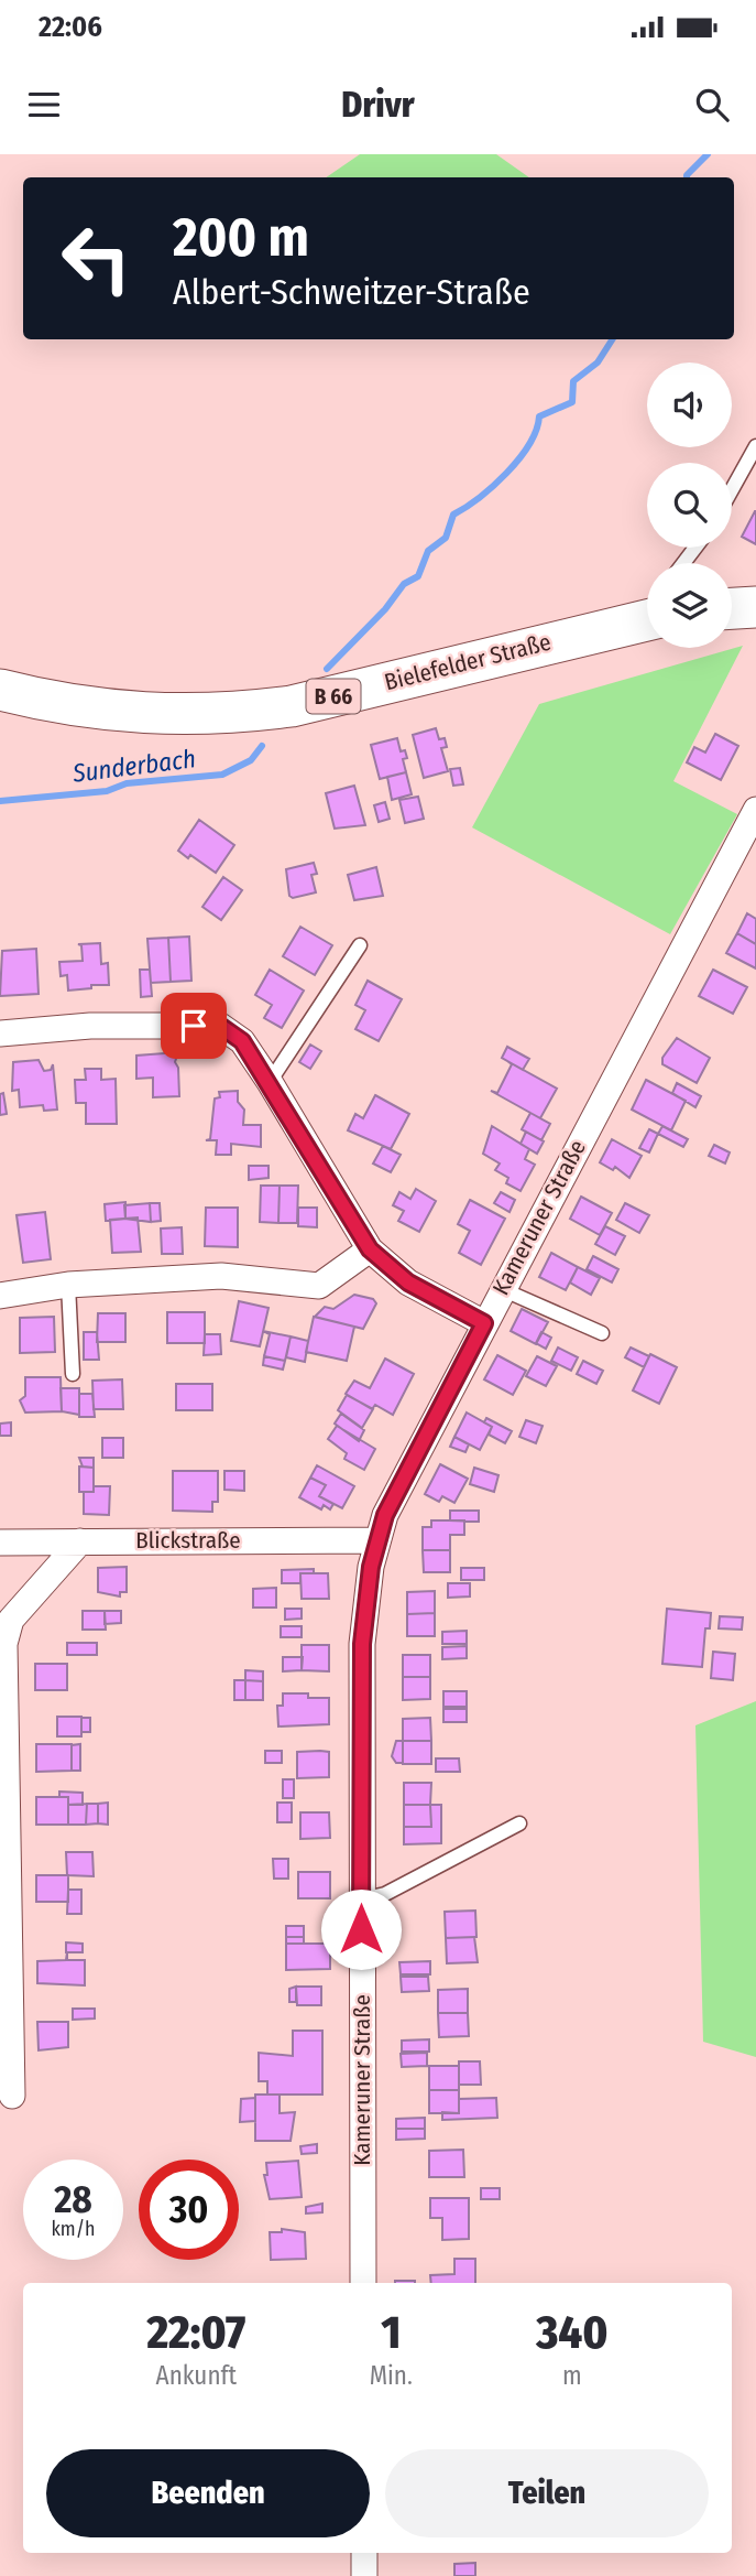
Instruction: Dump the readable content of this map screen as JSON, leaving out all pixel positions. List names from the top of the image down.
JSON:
{
  "streets": {
    "main road": ["Bielefelder Straße", "B 66"],
    "street": ["Kameruner Straße", "Blickstraße"]
  },
  "crossings": [
    ["Kameruner Straße", "Blickstraße"]
  ],
  "water": ["Sunderbach"],
  "page": {
    "status": "22:06",
    "header": "Drivr",
    "turn": ["200 m", "Albert-Schweitzer-Straße"],
    "speed": "28 km/h",
    "limit": "30",
    "eta": [
      "22:07",
      "Ankunft",
      "1",
      "Min.",
      "340",
      "m"
    ],
    "buttons": ["Beenden", "Teilen"]
  }
}
